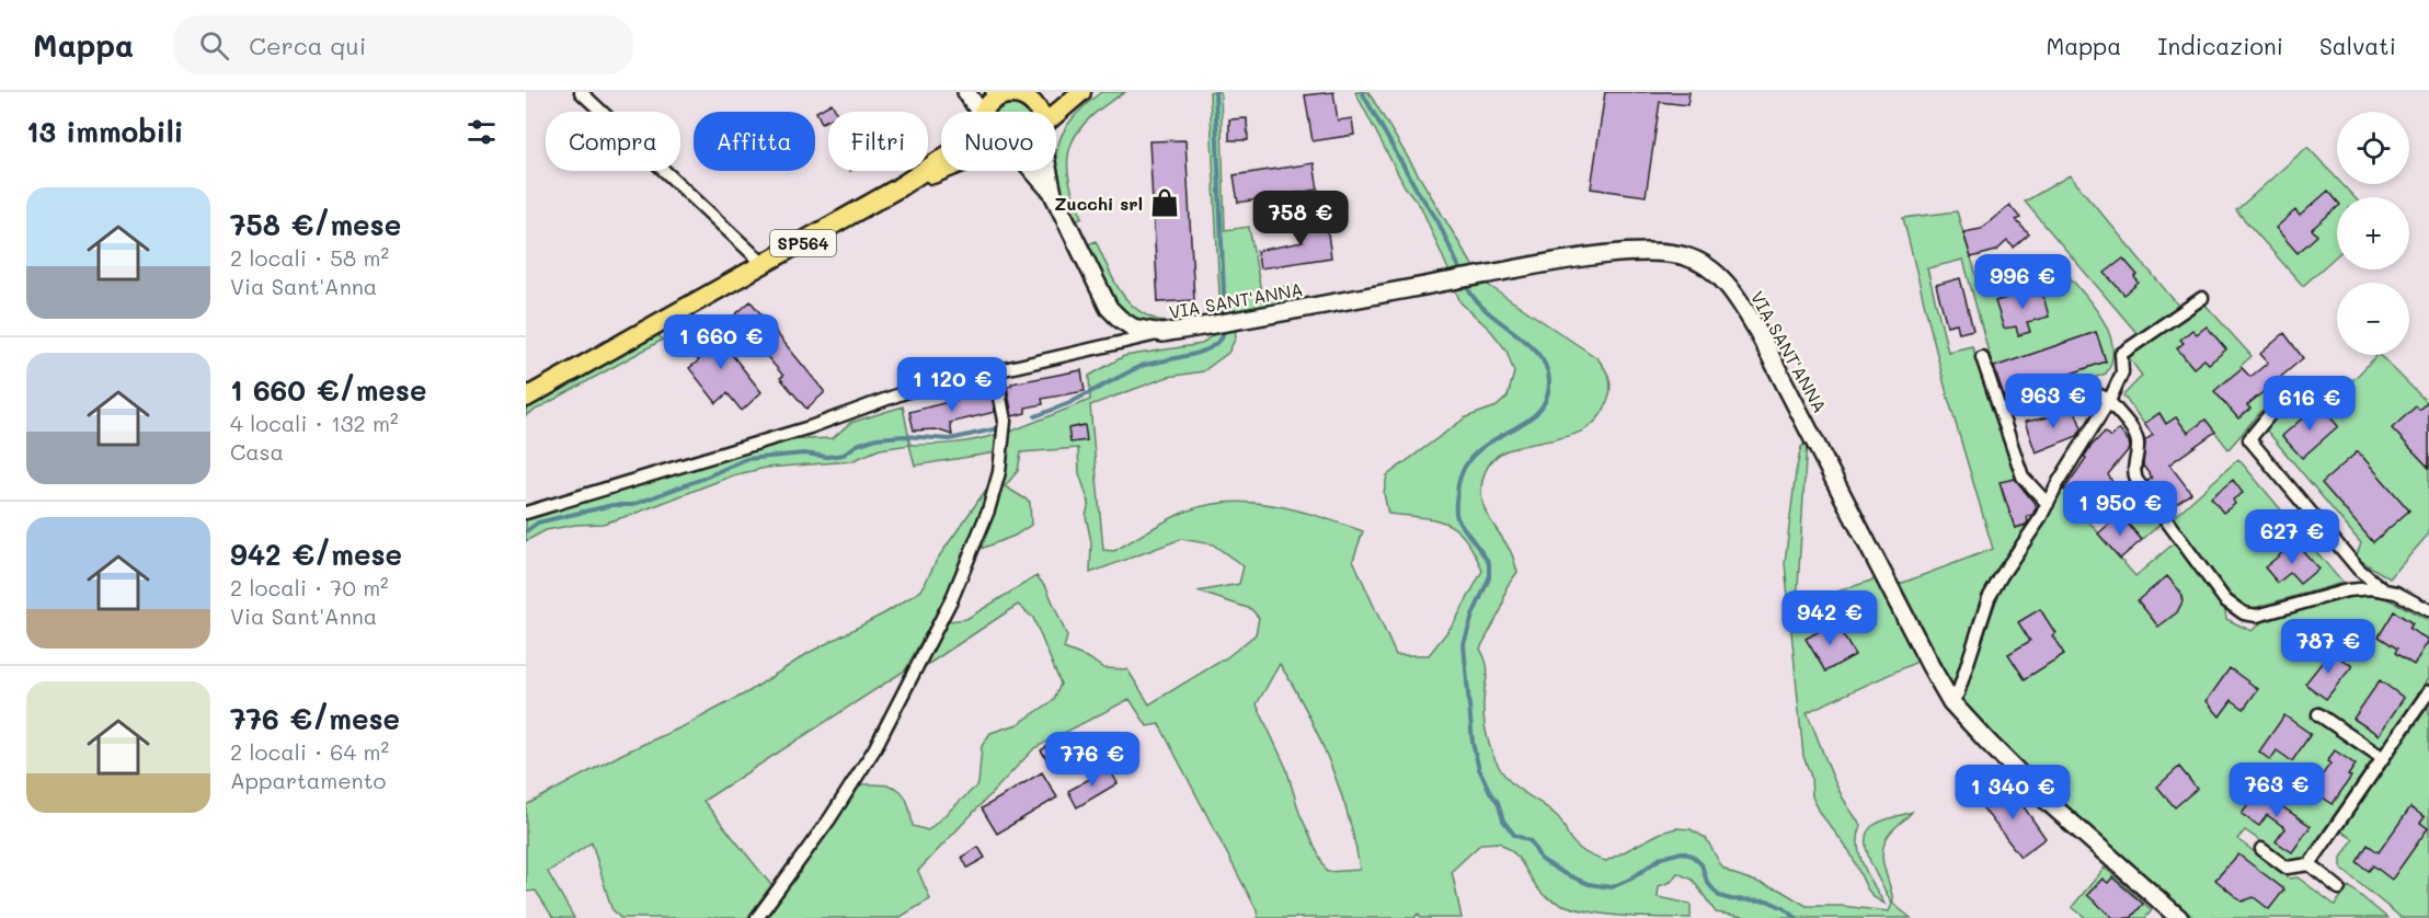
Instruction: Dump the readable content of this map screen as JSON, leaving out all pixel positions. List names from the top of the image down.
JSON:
{
  "streets": {
    "main road": ["SP564"],
    "street": ["VIA SANT'ANNA"]
  },
  "places": {
    "shop": ["Zucchi srl"]
  },
  "page": {
    "header": "Mappa",
    "search": "Cerca qui",
    "nav": ["Mappa", "Indicazioni", "Salvati"],
    "heading": "13 immobili",
    "map_buttons": ["+", "−"],
    "chip": [
      "Compra",
      "Affitta",
      "Filtri",
      "Nuovo"
    ],
    "list": [
      {
        "name": "758 €/mese",
        "note": "2 locali · 58 m² · Via Sant'Anna"
      },
      {
        "name": "1 660 €/mese",
        "note": "4 locali · 132 m² · Casa"
      },
      {
        "name": "942 €/mese",
        "note": "2 locali · 70 m² · Via Sant'Anna"
      },
      {
        "name": "776 €/mese",
        "note": "2 locali · 64 m² · Appartamento"
      }
    ],
    "price": [
      "758 €",
      "996 €",
      "1 660 €",
      "1 120 €",
      "963 €",
      "616 €",
      "1 950 €",
      "627 €",
      "942 €",
      "787 €",
      "776 €",
      "763 €",
      "1 340 €"
    ]
  }
}
